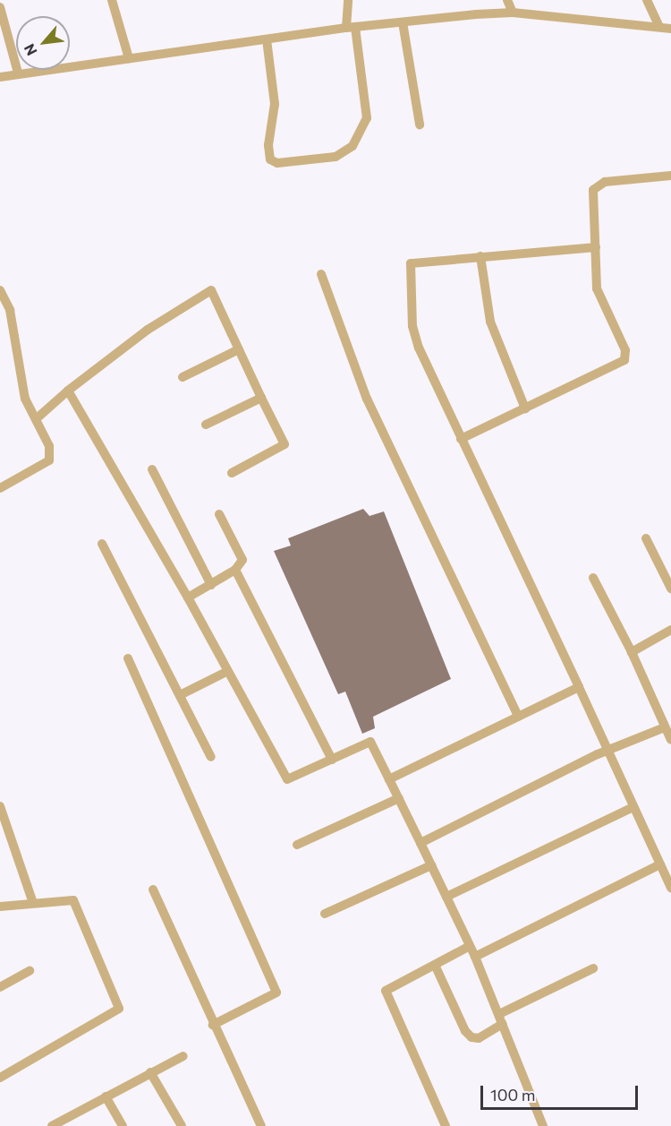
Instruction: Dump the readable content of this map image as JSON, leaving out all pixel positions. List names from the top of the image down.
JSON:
{
  "scale_bar": "100 m",
  "north": "bottom left"
}
